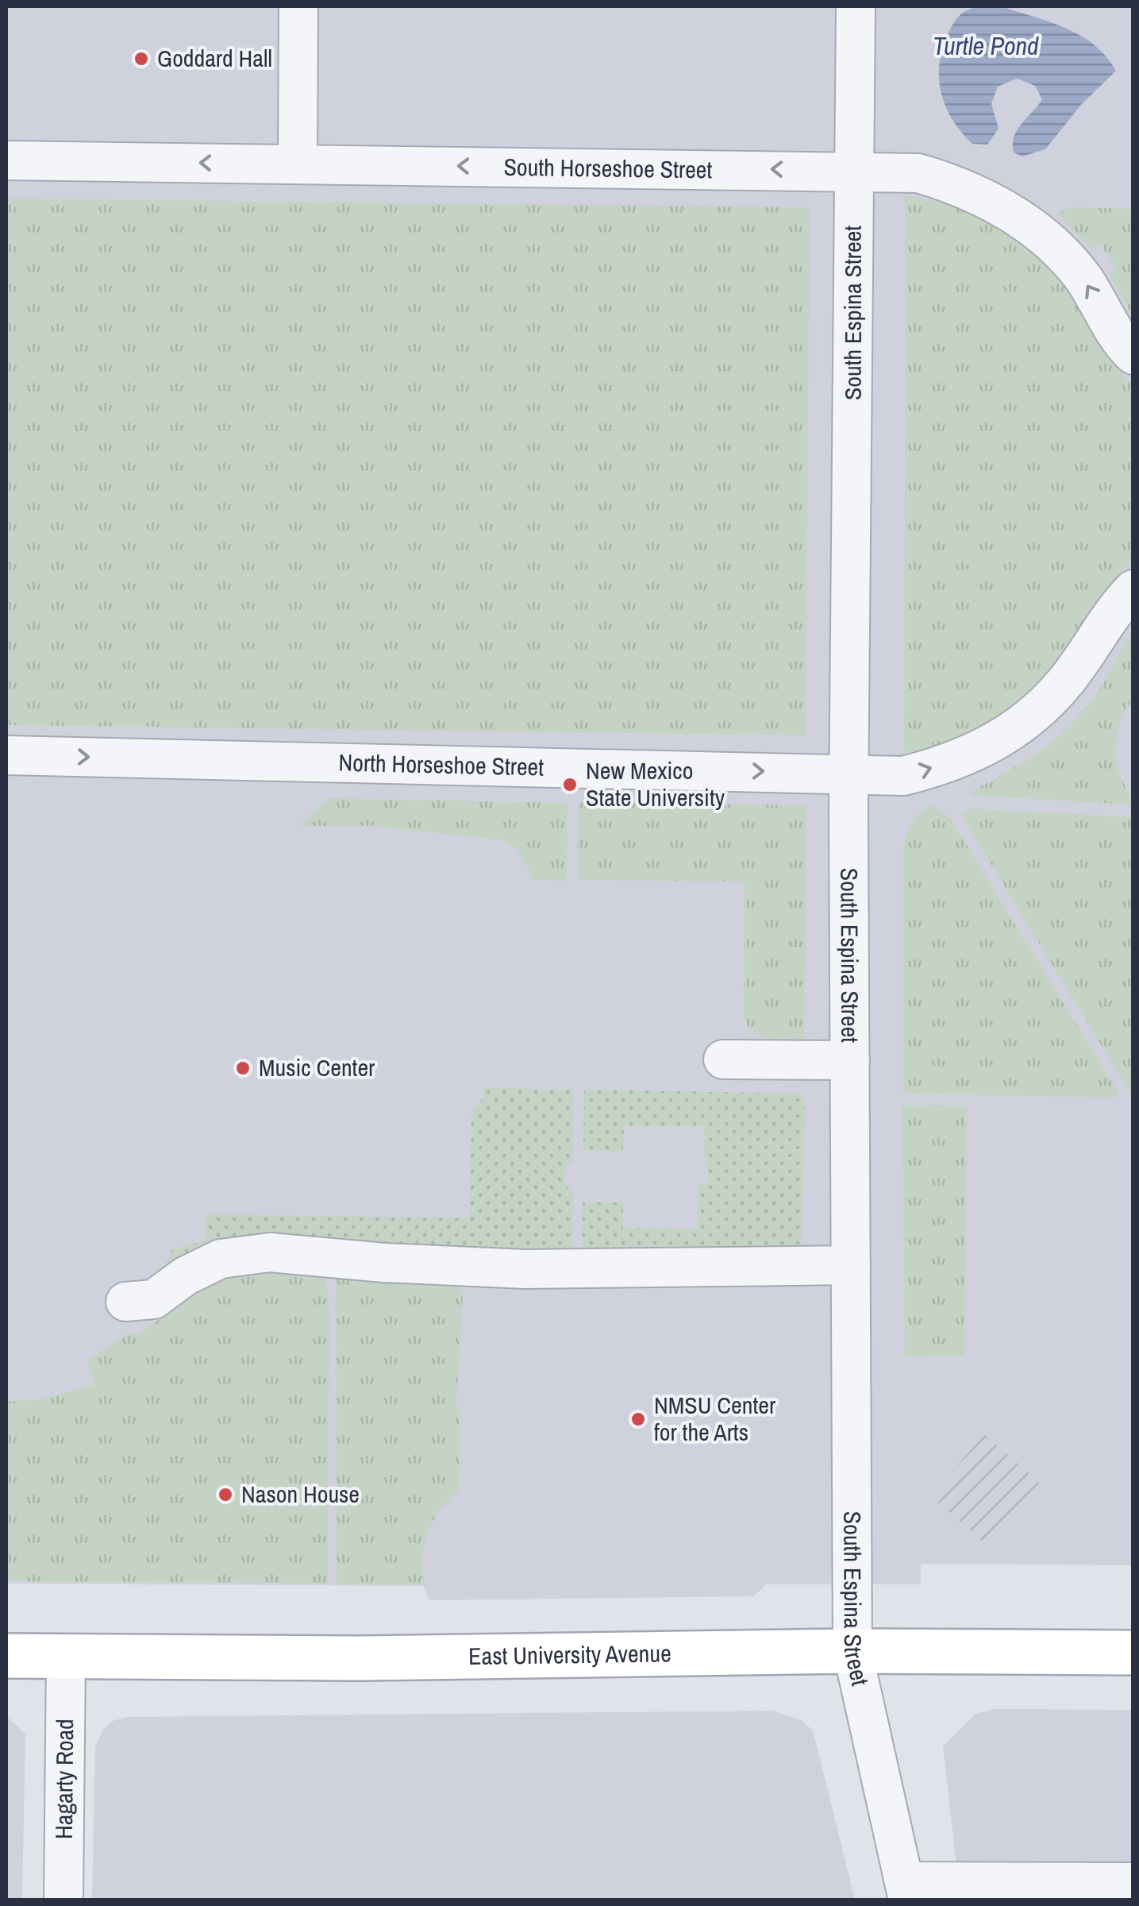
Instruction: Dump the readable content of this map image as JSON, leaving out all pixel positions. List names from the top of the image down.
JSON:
{
  "streets": {
    "main road": ["East University Avenue"],
    "street": [
      "South Horseshoe Street",
      "South Espina Street",
      "North Horseshoe Street",
      "Hagarty Road"
    ]
  },
  "crossings": [
    ["South Horseshoe Street", "South Espina Street"],
    ["South Espina Street", "North Horseshoe Street"],
    ["South Espina Street", "East University Avenue"],
    ["East University Avenue", "Hagarty Road"]
  ],
  "one_way": ["South Horseshoe Street", "North Horseshoe Street"],
  "water": ["Turtle Pond"],
  "places": [
    "Goddard Hall",
    "New Mexico State University",
    "Music Center",
    "NMSU Center for the Arts",
    "Nason House"
  ]
}
